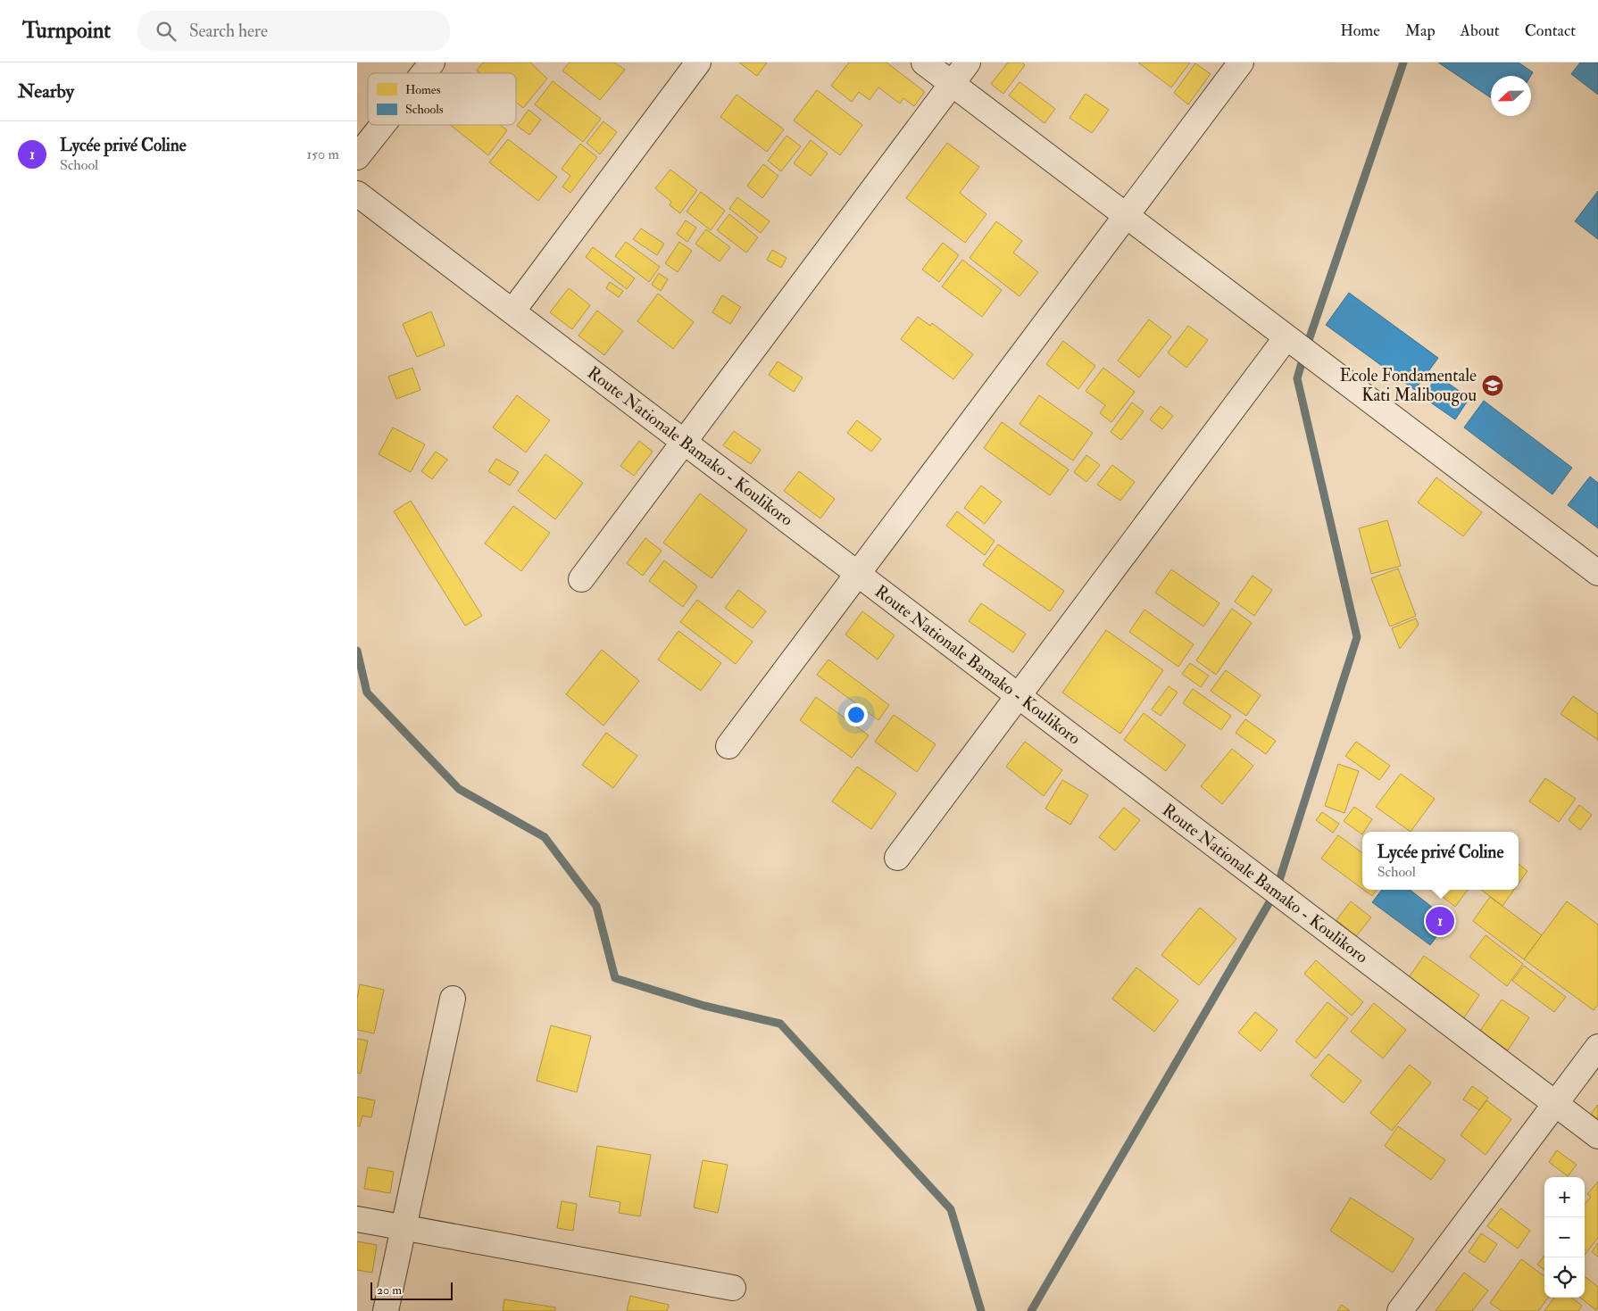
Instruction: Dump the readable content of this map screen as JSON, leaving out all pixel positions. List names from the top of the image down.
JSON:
{
  "streets": {
    "street": ["Route Nationale Bamako - Koulikoro"]
  },
  "places": {
    "school or university": ["Ecole Fondamentale Kati Malibougou"]
  },
  "legend": ["Homes", "Schools"],
  "scale_bar": "20 m",
  "north": "left",
  "page": {
    "header": "Turnpoint",
    "search": "Search here",
    "nav": [
      "Home",
      "Map",
      "About",
      "Contact"
    ],
    "heading": "Nearby",
    "list": [
      {
        "mark": "1",
        "name": "Lycée privé Coline",
        "note": "School",
        "value": "150 m"
      }
    ],
    "popup": ["Lycée privé Coline", "School"],
    "pins": "1",
    "map_buttons": ["+", "−"],
    "scale": "20 m"
  }
}
